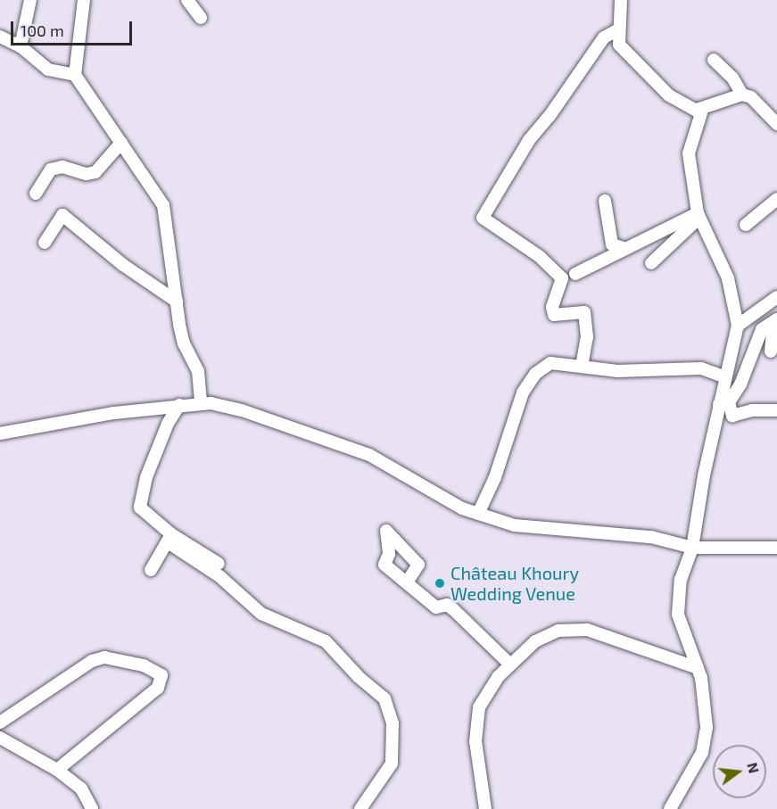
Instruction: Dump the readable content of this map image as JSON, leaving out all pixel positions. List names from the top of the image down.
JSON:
{
  "places": ["Château Khoury Wedding Venue"],
  "scale_bar": "100 m",
  "north": "right"
}
